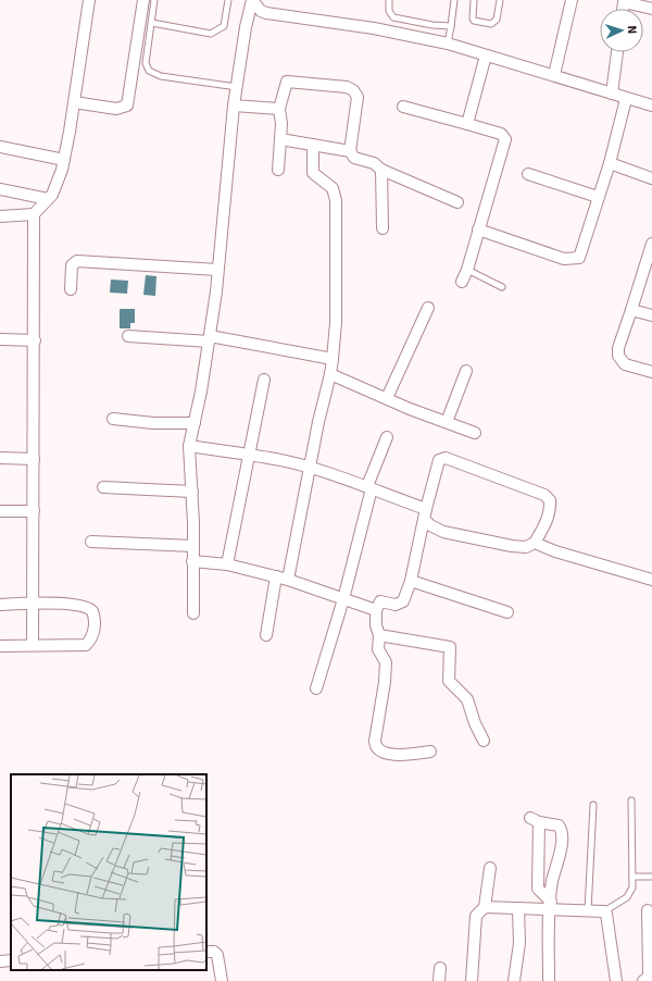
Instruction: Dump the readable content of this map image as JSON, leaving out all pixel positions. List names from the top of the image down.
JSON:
{
  "north": "right"
}
